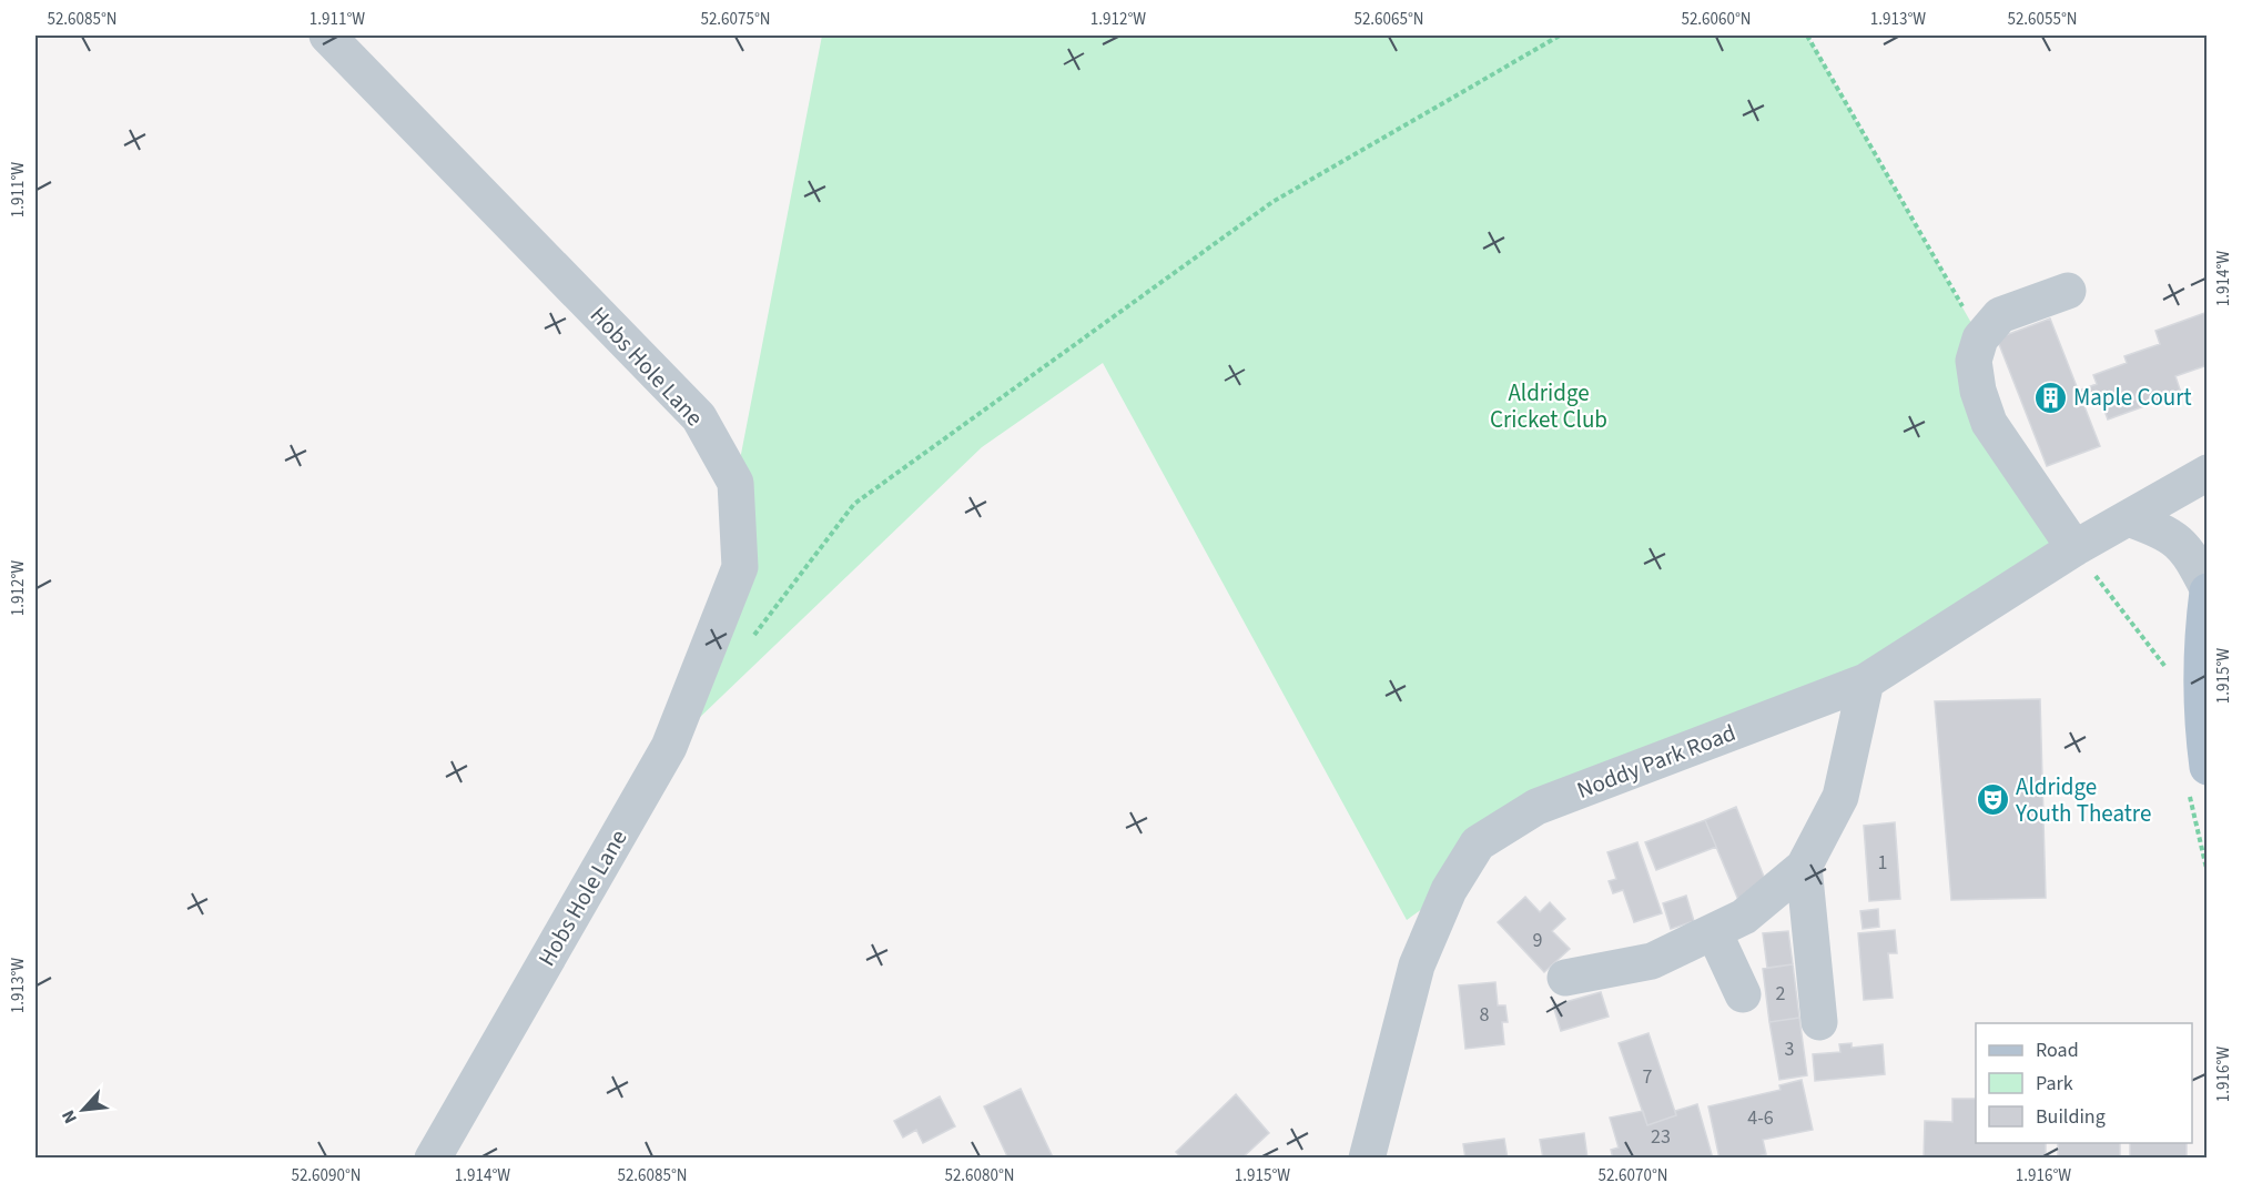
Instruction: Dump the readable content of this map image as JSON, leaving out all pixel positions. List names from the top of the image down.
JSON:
{
  "streets": {
    "street": ["Hobs Hole Lane", "Noddy Park Road"]
  },
  "parks": ["Aldridge Cricket Club"],
  "places": {
    "building": ["Maple Court"],
    "theatre": ["Aldridge Youth Theatre"]
  },
  "house_numbers": [
    "1",
    "9",
    "2",
    "8",
    "3",
    "7",
    "4-6",
    "23"
  ],
  "legend": ["Road", "Park", "Building"],
  "north": "bottom left",
  "coordinates": [
    "52.6085°N",
    "1.911°W",
    "52.6075°N",
    "1.912°W",
    "52.6065°N",
    "52.6060°N",
    "1.913°W",
    "52.6055°N",
    "1.914°W",
    "1.915°W",
    "1.916°W",
    "52.6090°N",
    "52.6080°N",
    "52.6070°N"
  ]
}
